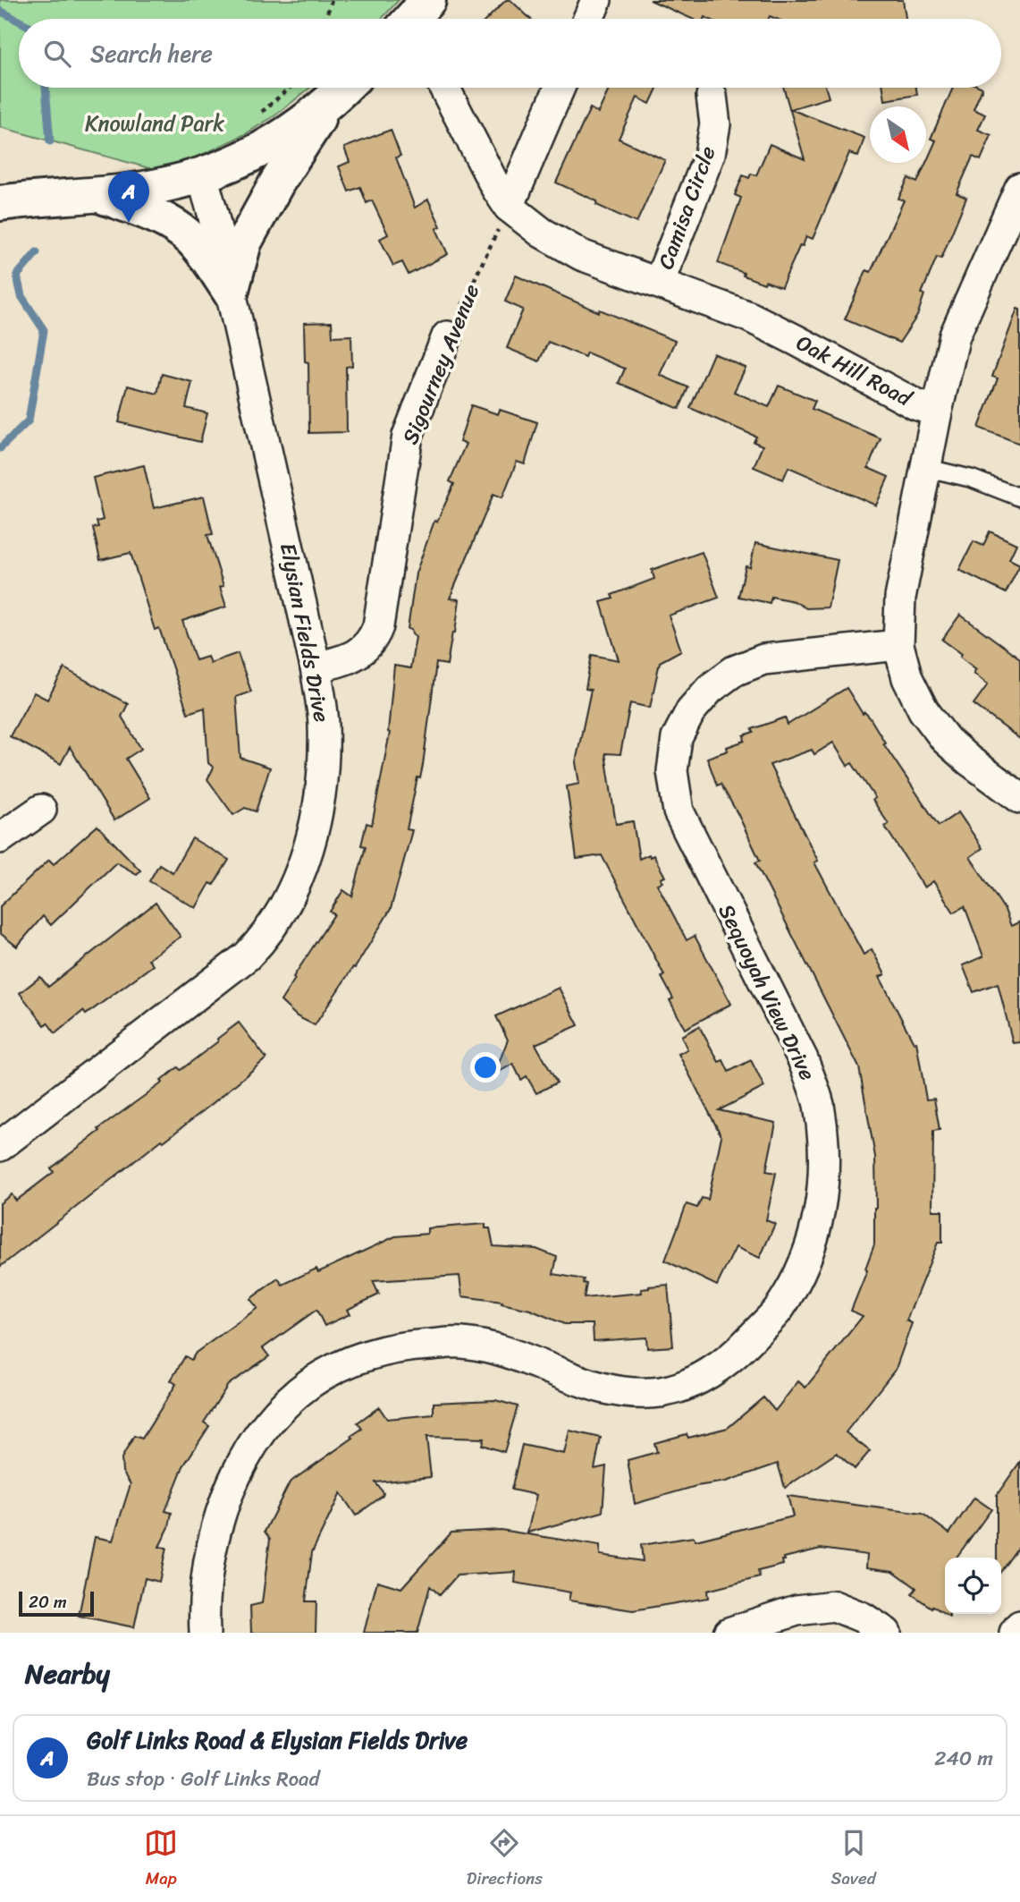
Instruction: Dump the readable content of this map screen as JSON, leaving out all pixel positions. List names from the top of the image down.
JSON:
{
  "streets": {
    "street": [
      "Camisa Circle",
      "Sigourney Avenue",
      "Oak Hill Road",
      "Elysian Fields Drive",
      "Sequoyah View Drive"
    ]
  },
  "crossings": [
    ["Camisa Circle", "Oak Hill Road"],
    ["Sigourney Avenue", "Oak Hill Road"],
    ["Sigourney Avenue", "Elysian Fields Drive"],
    ["Oak Hill Road", "Sequoyah View Drive"]
  ],
  "parks": ["Knowland Park"],
  "scale_bar": "20 m",
  "north": "bottom right",
  "page": {
    "search": "Search here",
    "pins": "A",
    "scale": "20 m",
    "heading": "Nearby",
    "list": [
      {
        "mark": "A",
        "name": "Golf Links Road & Elysian Fields Drive",
        "note": "Bus stop · Golf Links Road",
        "value": "240 m"
      }
    ],
    "nav": ["Map", "Directions", "Saved"]
  }
}
